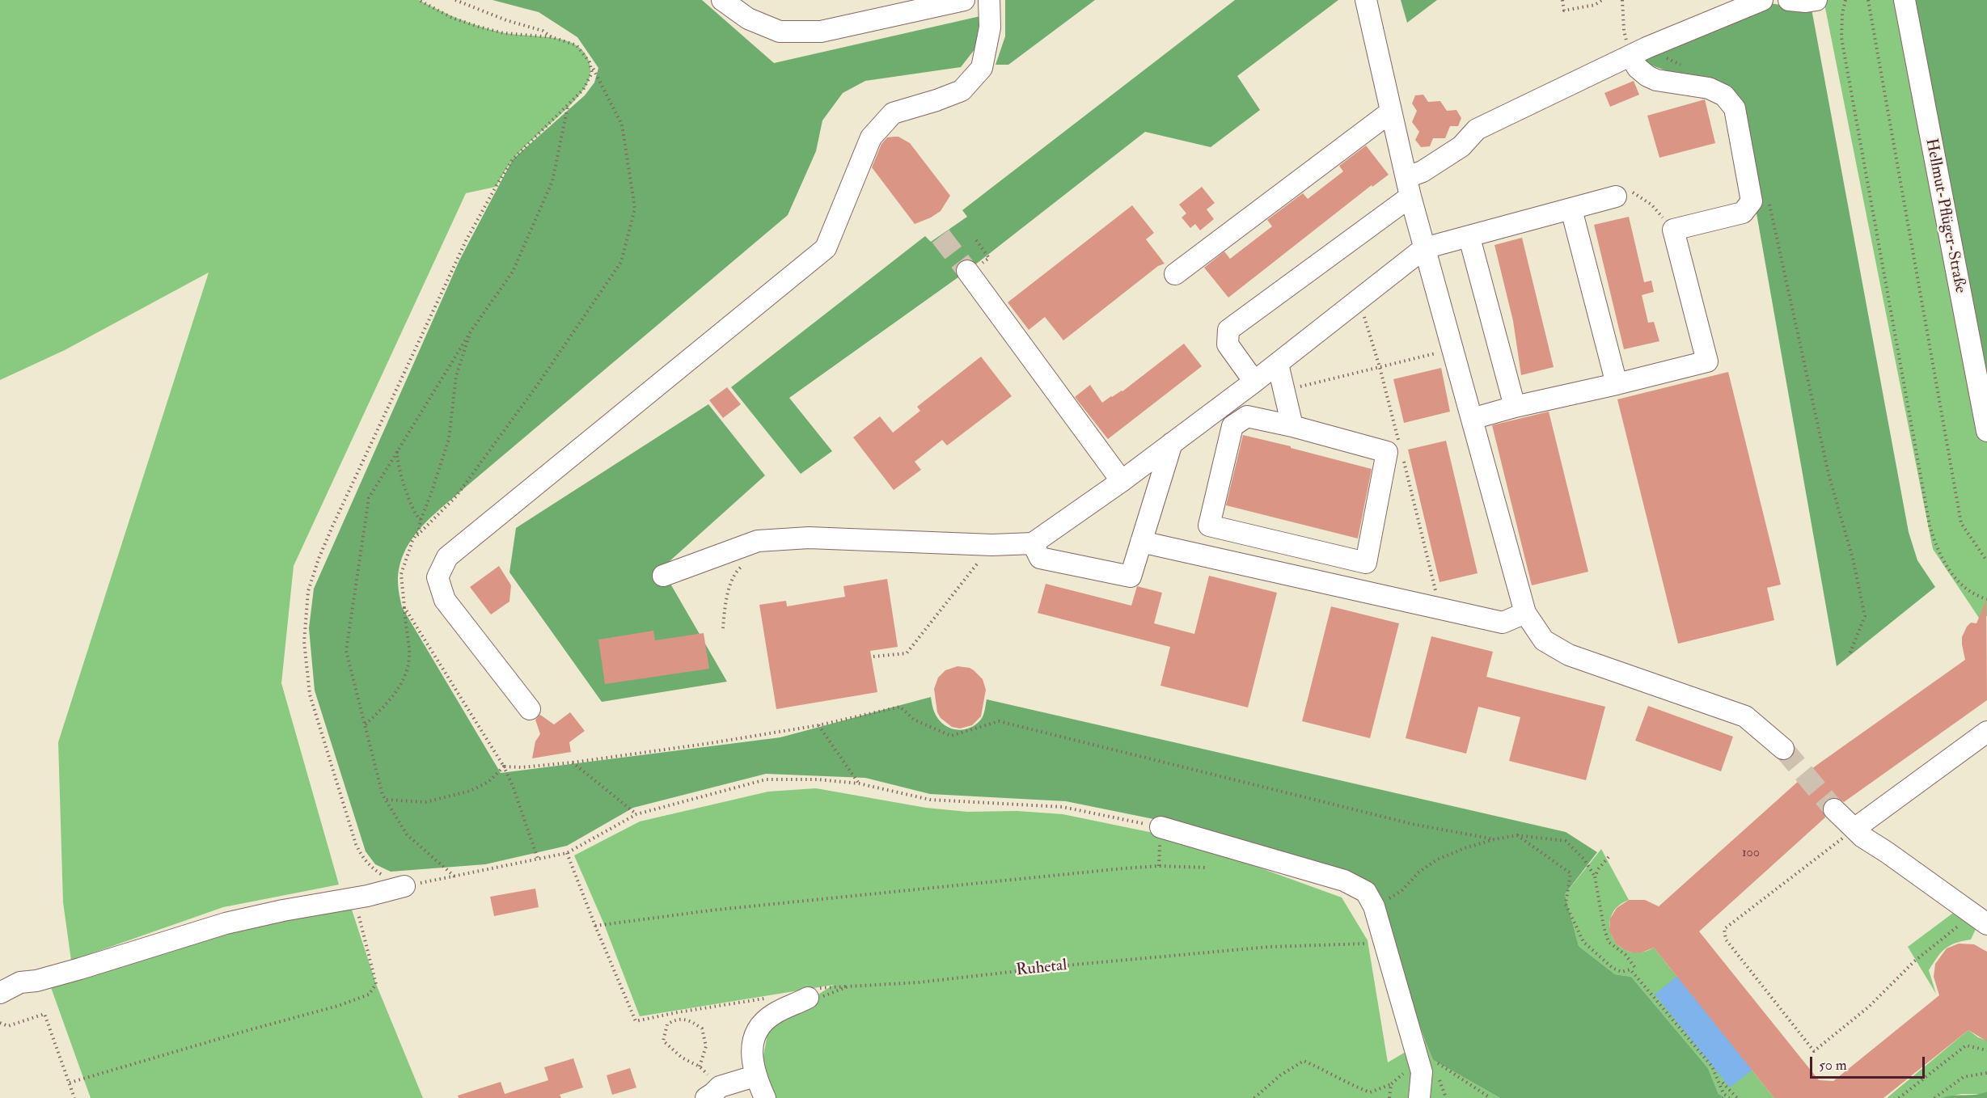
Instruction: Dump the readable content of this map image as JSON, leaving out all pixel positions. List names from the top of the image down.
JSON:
{
  "streets": {
    "lane": ["Hellmut-Pflüger-Straße"],
    "path": ["Ruhetal"]
  },
  "house_numbers": ["100"],
  "scale_bar": "50 m"
}
